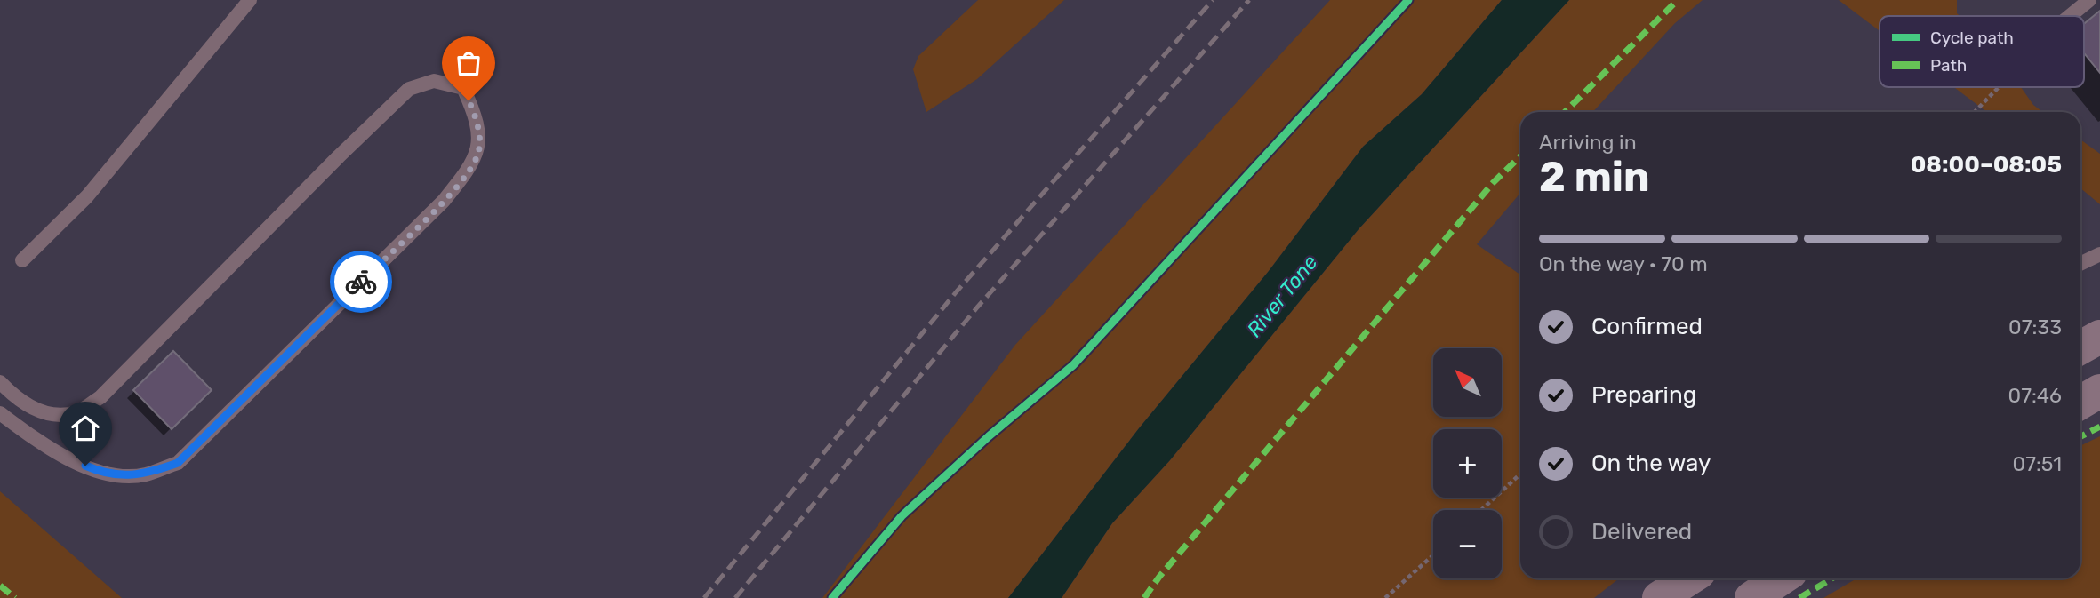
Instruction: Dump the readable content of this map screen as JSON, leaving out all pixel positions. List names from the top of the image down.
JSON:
{
  "water": ["River Tone"],
  "legend": ["Cycle path", "Path"],
  "north": "top left",
  "page": {
    "heading": ["2 min", "Arriving in", "08:00–08:05"],
    "bar": "On the way · 70 m",
    "list": [
      ["Confirmed", "07:33"],
      ["Preparing", "07:46"],
      ["On the way", "07:51"],
      "Delivered"
    ],
    "map_buttons": ["+", "−"]
  }
}
